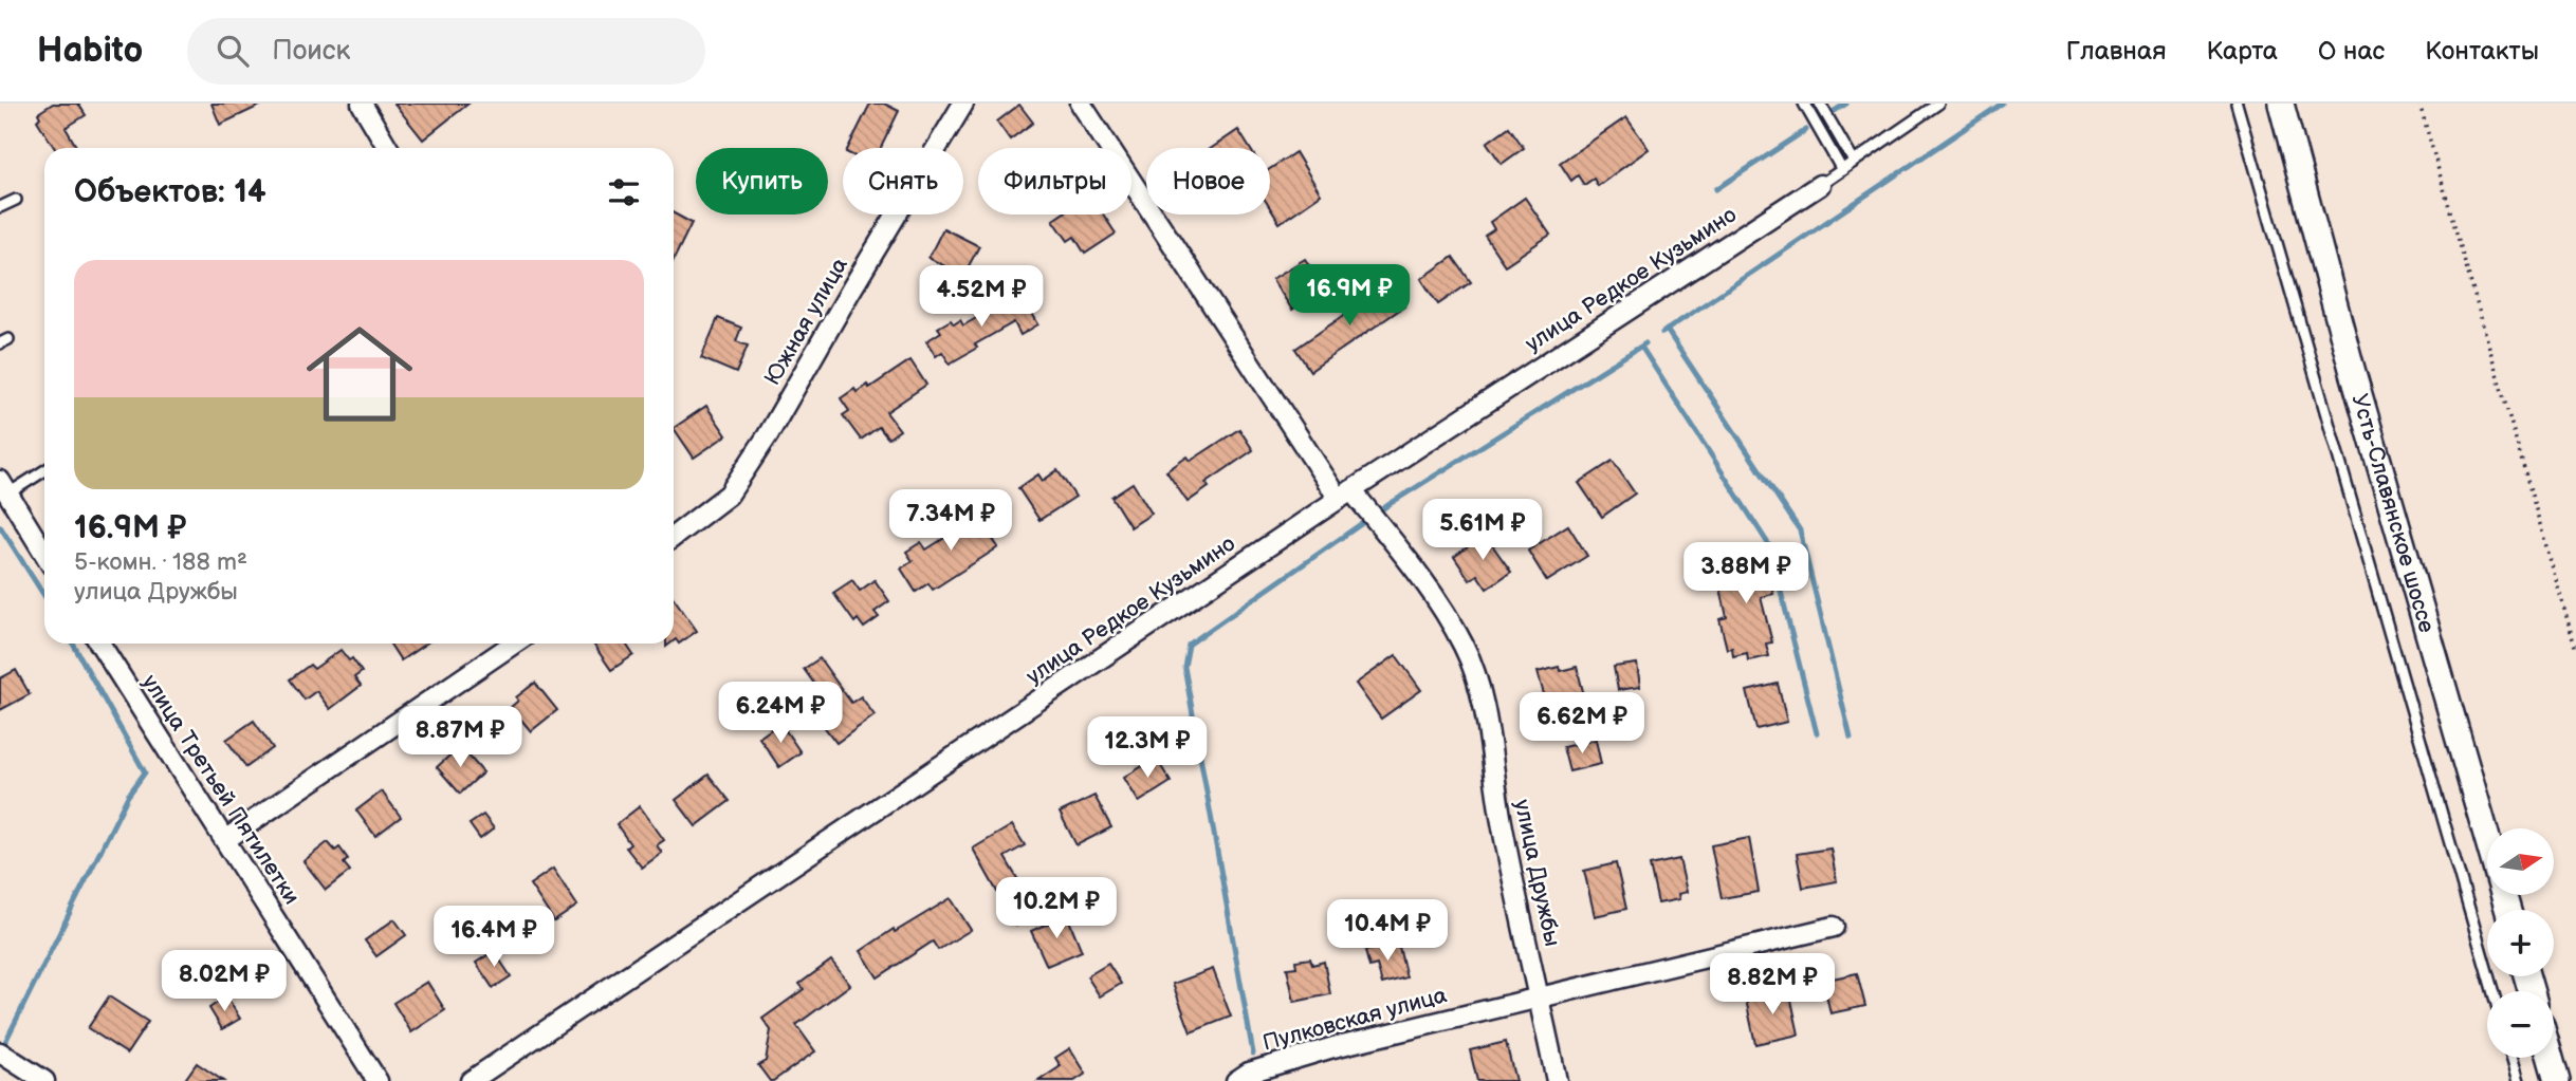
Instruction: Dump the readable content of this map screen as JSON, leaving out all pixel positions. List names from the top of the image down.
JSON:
{
  "streets": {
    "street": [
      "улица Редкое Кузьмино",
      "Южная улица",
      "Усть-Славянское шоссе",
      "улица Третьей Пятилетки",
      "улица Дружбы",
      "Пулковская улица"
    ]
  },
  "crossings": [
    ["улица Редкое Кузьмино", "улица Дружбы"],
    ["улица Дружбы", "Пулковская улица"]
  ],
  "north": "right",
  "page": {
    "header": "Habito",
    "search": "Поиск",
    "nav": [
      "Главная",
      "Карта",
      "О нас",
      "Контакты"
    ],
    "chip": [
      "Купить",
      "Снять",
      "Фильтры",
      "Новое"
    ],
    "heading": "Объектов: 14",
    "list": [
      {
        "name": "16.9M ₽",
        "note": "5-комн. · 188 m² · улица Дружбы"
      }
    ],
    "price": [
      "16.9M ₽",
      "4.52M ₽",
      "7.34M ₽",
      "5.61M ₽",
      "3.88M ₽",
      "6.24M ₽",
      "6.62M ₽",
      "8.87M ₽",
      "12.3M ₽",
      "10.2M ₽",
      "10.4M ₽",
      "16.4M ₽",
      "8.02M ₽",
      "8.82M ₽"
    ],
    "map_buttons": ["+", "−"]
  }
}
